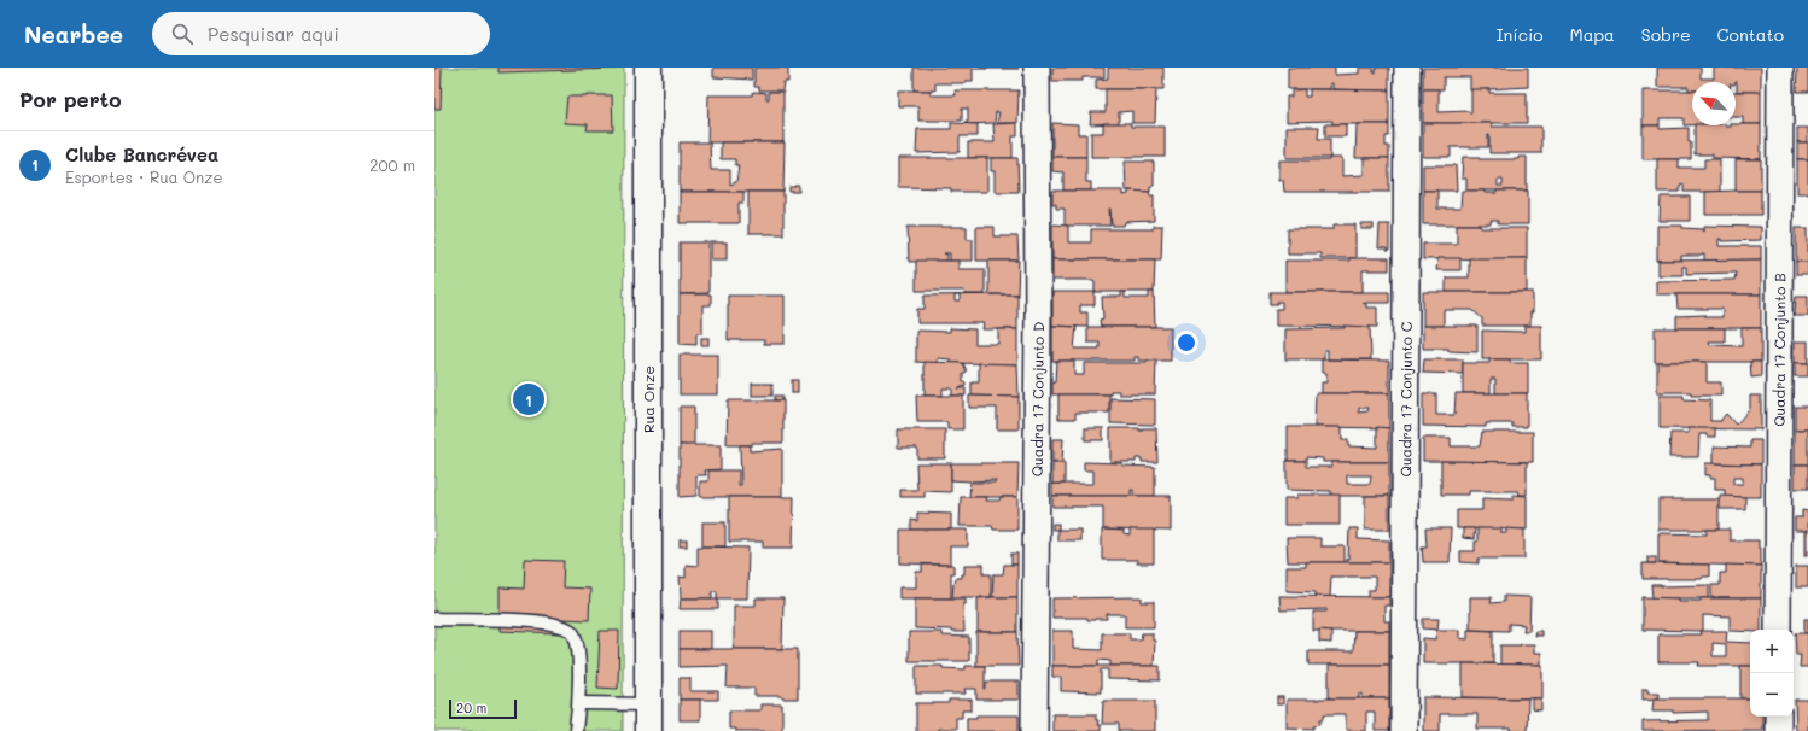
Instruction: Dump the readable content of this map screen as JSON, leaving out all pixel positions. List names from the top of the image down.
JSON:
{
  "streets": {
    "street": [
      "Quadra 17 Conjunto B",
      "Rua Onze",
      "Quadra 17 Conjunto D",
      "Quadra 17 Conjunto C"
    ]
  },
  "scale_bar": "20 m",
  "north": "top left",
  "page": {
    "header": "Nearbee",
    "search": "Pesquisar aqui",
    "nav": [
      "Início",
      "Mapa",
      "Sobre",
      "Contato"
    ],
    "heading": "Por perto",
    "list": [
      {
        "mark": "1",
        "name": "Clube Bancrévea",
        "note": "Esportes · Rua Onze",
        "value": "200 m"
      }
    ],
    "pins": "1",
    "map_buttons": ["+", "−"],
    "scale": "20 m"
  }
}
